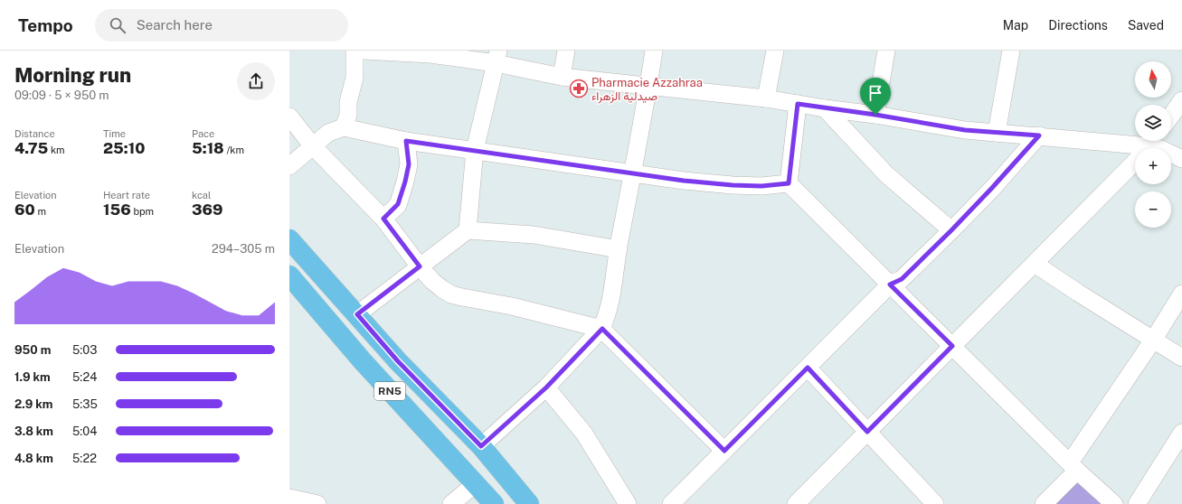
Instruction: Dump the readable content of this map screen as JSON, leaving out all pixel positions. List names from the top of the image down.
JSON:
{
  "streets": {
    "main road": ["RN5"]
  },
  "places": {
    "pharmacy": ["Pharmacie Azzahraa صيدلية الزهراء"]
  },
  "north": "top",
  "page": {
    "header": "Tempo",
    "search": "Search here",
    "nav": ["Map", "Directions", "Saved"],
    "heading": ["Morning run", "09:09 · 5 × 950 m"],
    "map_buttons": ["+", "−"],
    "stats": [
      ["Distance", "4.75 km"],
      ["Time", "25:10"],
      ["Pace", "5:18 /km"],
      ["Elevation", "60 m"],
      ["Heart rate", "156 bpm"],
      ["kcal", "369"]
    ],
    "chart": ["Elevation", "294–305 m"],
    "list": [
      {
        "name": "950 m",
        "note": "5:03"
      },
      {
        "name": "1.9 km",
        "note": "5:24"
      },
      {
        "name": "2.9 km",
        "note": "5:35"
      },
      {
        "name": "3.8 km",
        "note": "5:04"
      },
      {
        "name": "4.8 km",
        "note": "5:22"
      }
    ]
  }
}
